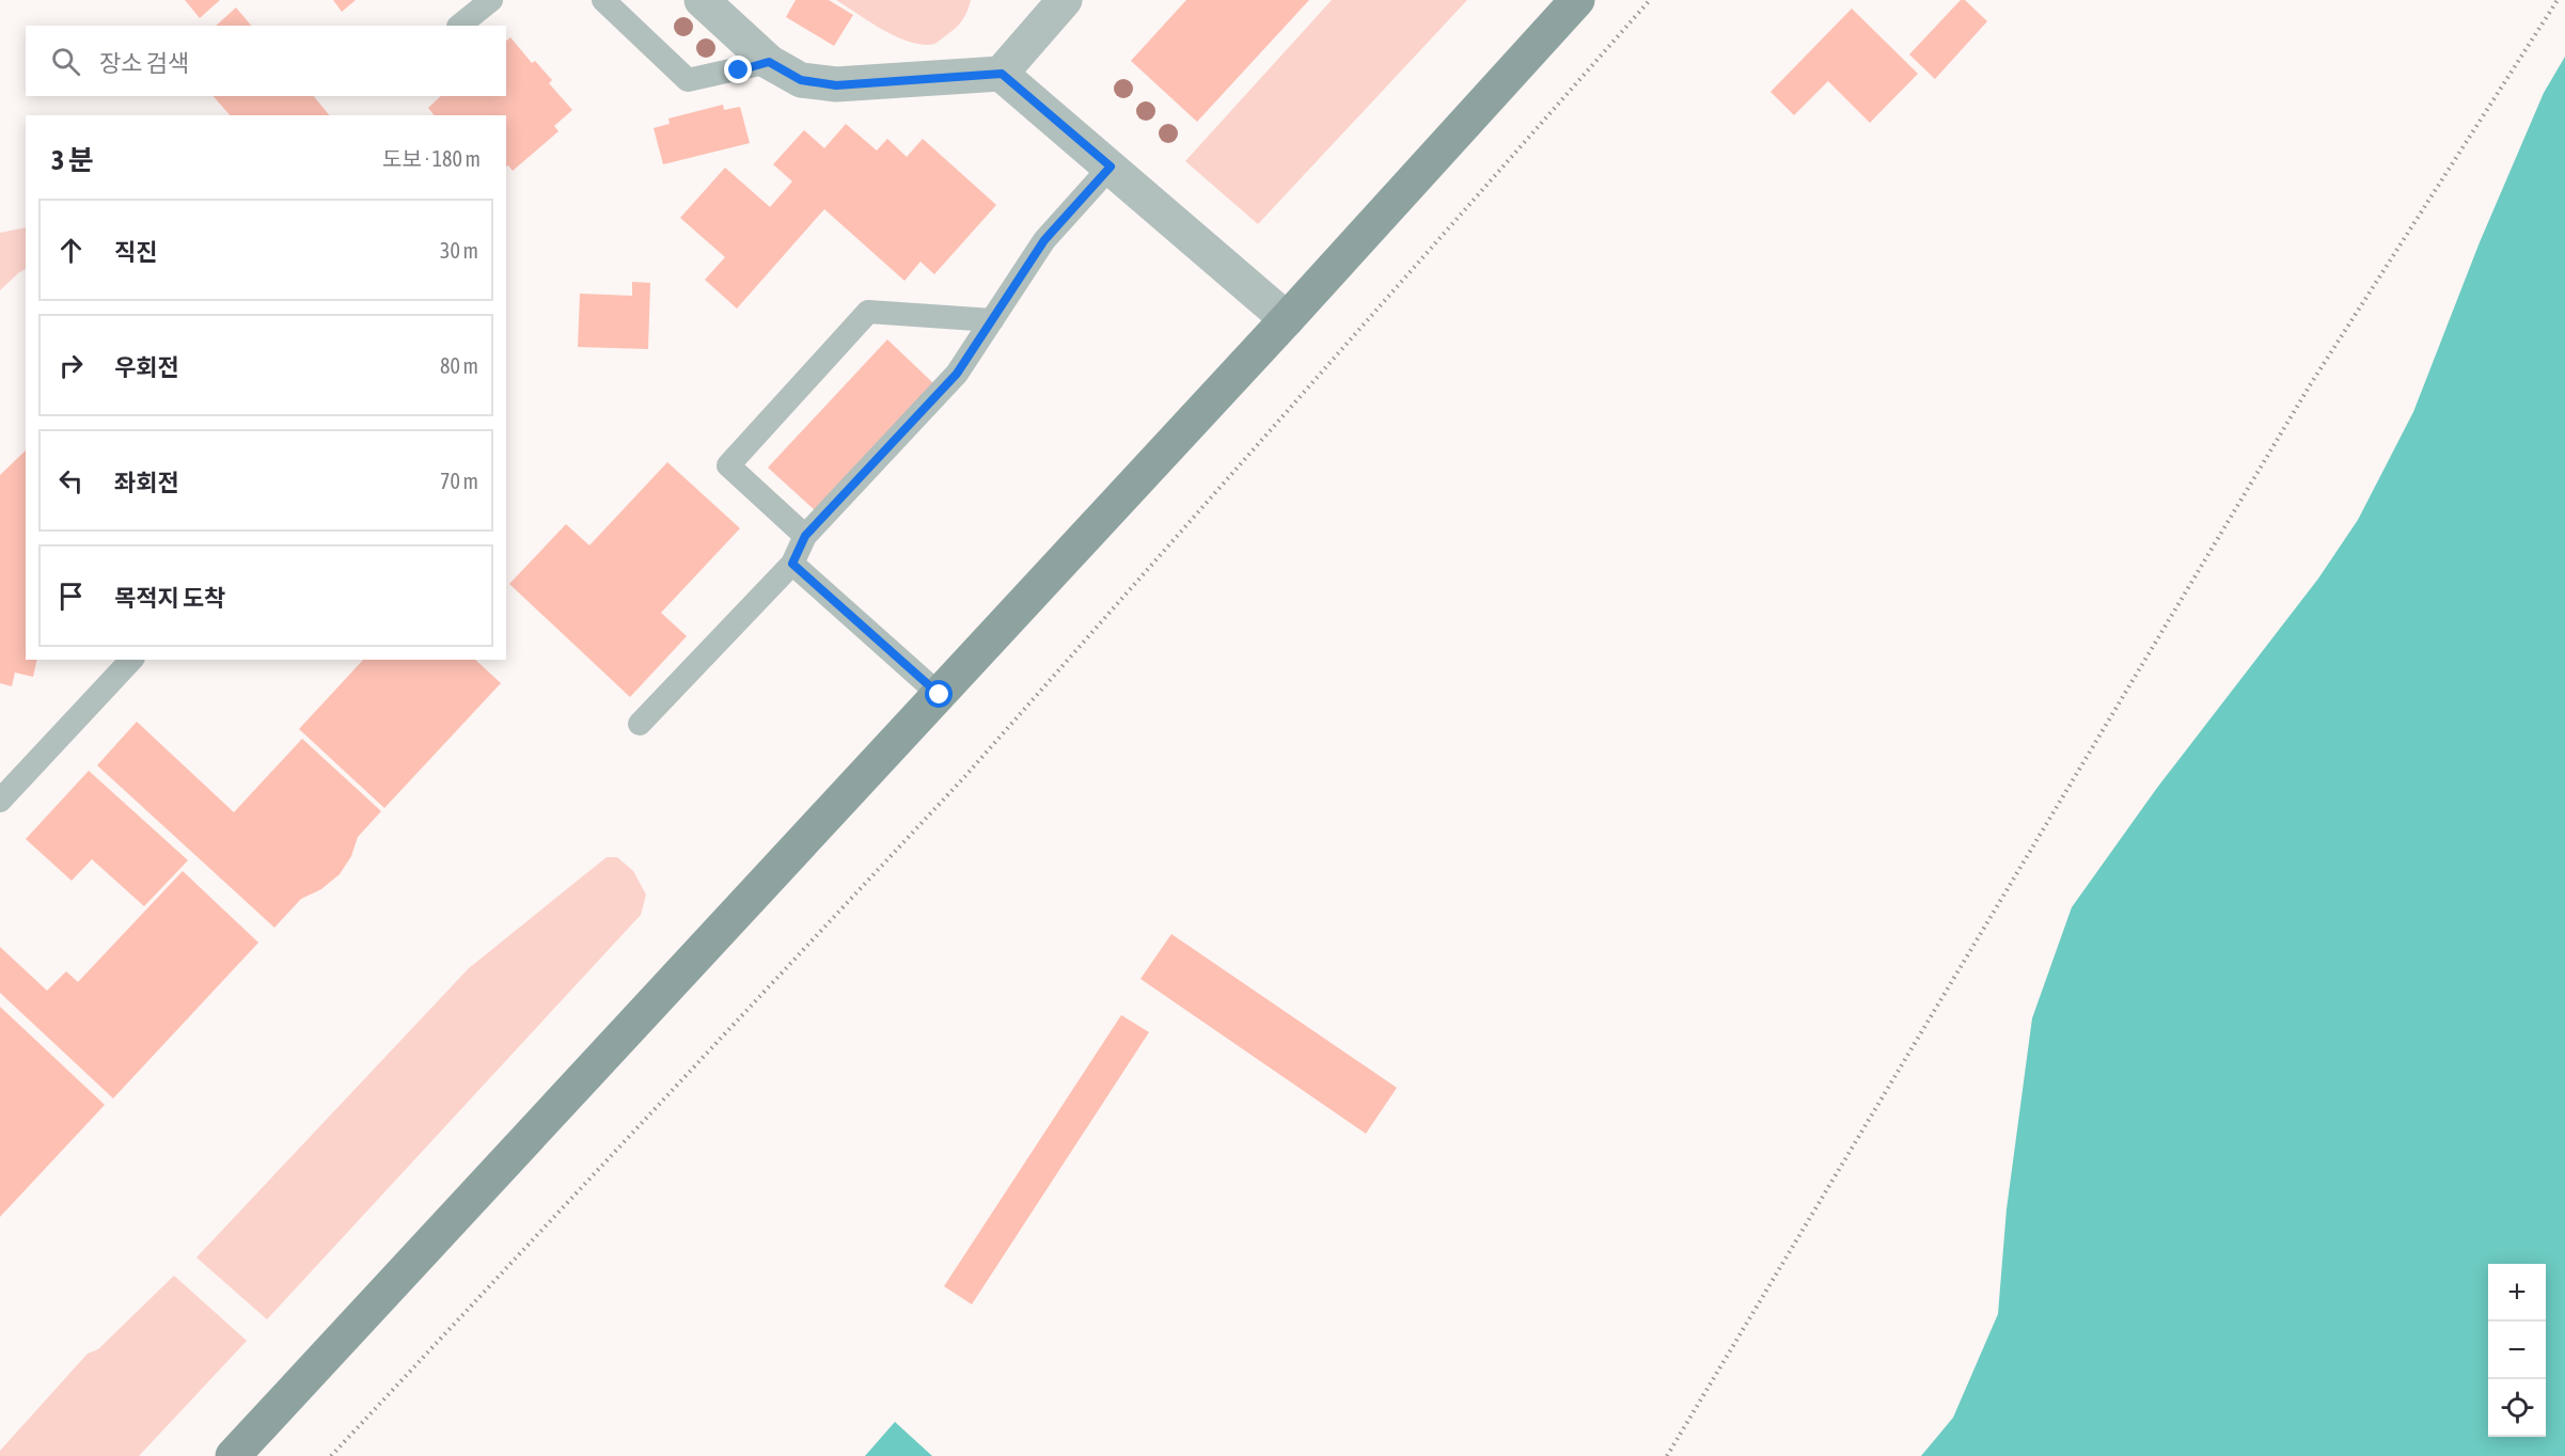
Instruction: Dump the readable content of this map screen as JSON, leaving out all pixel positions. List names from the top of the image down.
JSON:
{
  "page": {
    "search": "장소 검색",
    "heading": ["3 분", "도보 · 180 m"],
    "list": [
      ["직진", "30 m"],
      ["우회전", "80 m"],
      ["좌회전", "70 m"],
      "목적지 도착"
    ],
    "map_buttons": ["+", "−"]
  }
}
